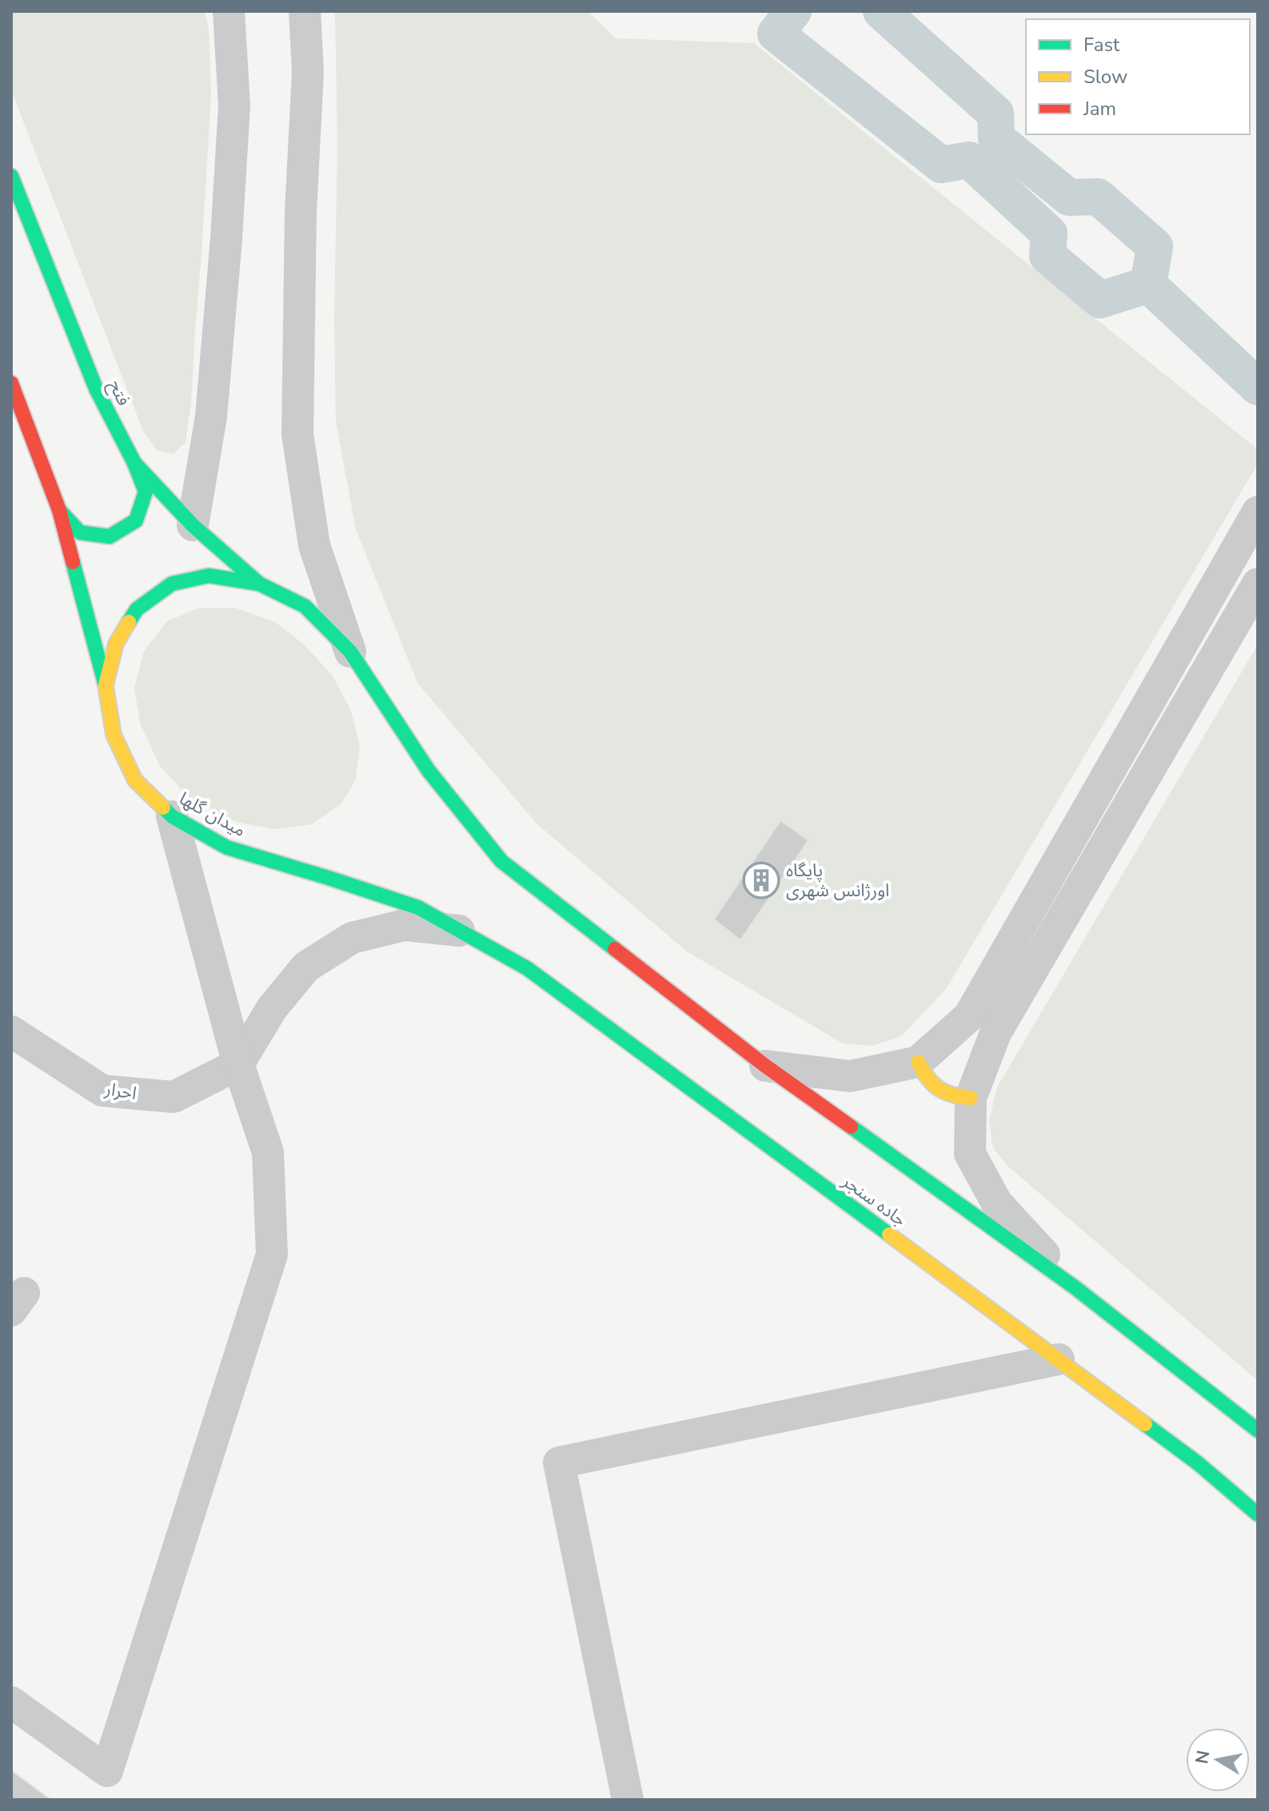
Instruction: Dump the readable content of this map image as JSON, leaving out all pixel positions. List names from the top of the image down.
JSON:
{
  "streets": {
    "main road": ["فتح", "میدان گلها", "جاده سنجر"],
    "street": ["احرار"]
  },
  "crossings": [
    ["فتح", "میدان گلها"],
    ["میدان گلها", "جاده سنجر"]
  ],
  "places": {
    "building": ["پایگاه اورژانس شهری"]
  },
  "legend": ["Fast", "Slow", "Jam"],
  "north": "left"
}
